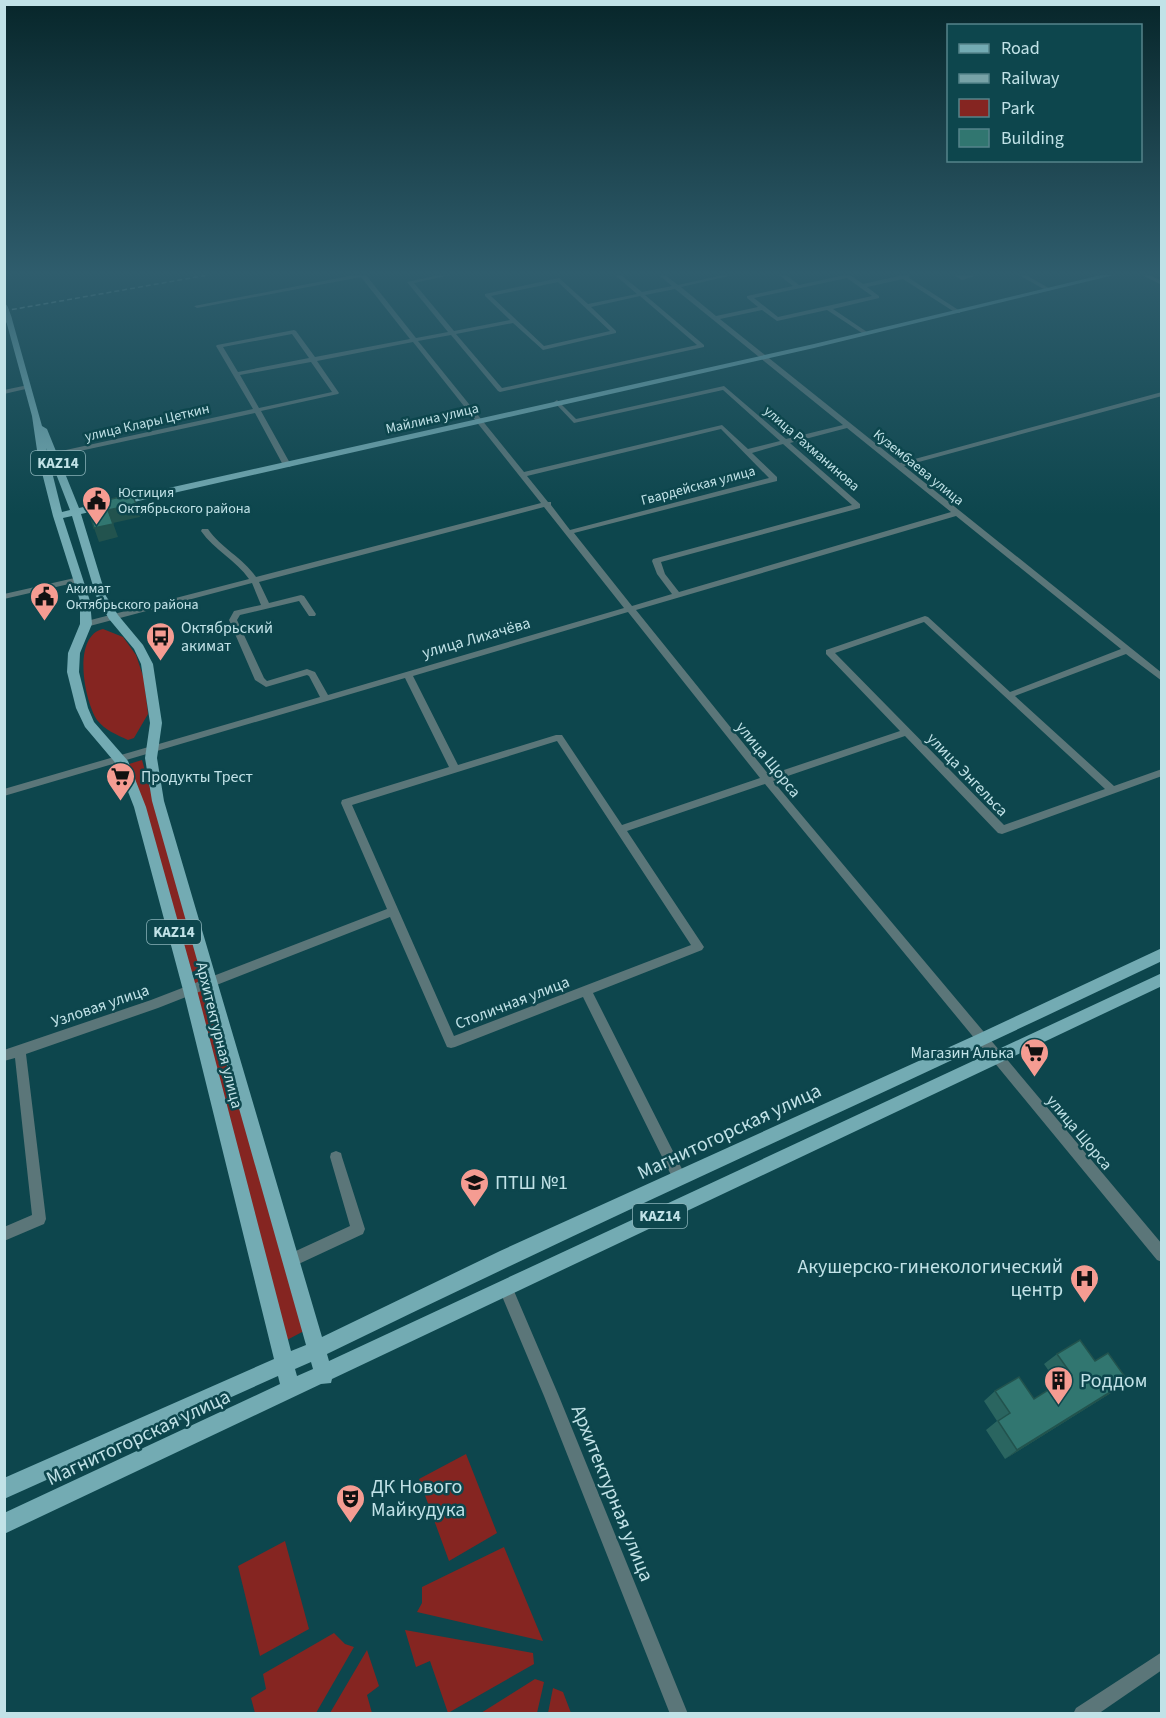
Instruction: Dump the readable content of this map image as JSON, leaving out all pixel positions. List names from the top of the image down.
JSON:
{
  "streets": {
    "main road": [
      "Майлина улица",
      "KAZ14",
      "Архитектурная улица",
      "Магнитогорская улица"
    ],
    "street": [
      "улица Клары Цеткин",
      "улица Рахманинова",
      "Кузембаева улица",
      "Гвардейская улица",
      "улица Лихачёва",
      "улица Щорса",
      "улица Энгельса",
      "Столичная улица",
      "Узловая улица"
    ]
  },
  "crossings": [
    ["Майлина улица", "улица Клары Цеткин"],
    ["Майлина улица", "улица Рахманинова"],
    ["Майлина улица", "Кузембаева улица"],
    ["Майлина улица", "улица Щорса"],
    ["Майлина улица", "Архитектурная улица"],
    ["улица Клары Цеткин", "Архитектурная улица"],
    ["улица Рахманинова", "улица Лихачёва"],
    ["Кузембаева улица", "улица Лихачёва"],
    ["Гвардейская улица", "улица Щорса"],
    ["улица Лихачёва", "улица Щорса"],
    ["улица Лихачёва", "Архитектурная улица"],
    ["улица Щорса", "улица Энгельса"],
    ["улица Щорса", "Магнитогорская улица"],
    ["Столичная улица", "Магнитогорская улица"],
    ["Узловая улица", "Архитектурная улица"],
    ["Архитектурная улица", "Магнитогорская улица"]
  ],
  "places": {
    "public building": ["Юстиция Октябрьского района", "Акимат Октябрьского района"],
    "bus stop": ["Октябрьский акимат"],
    "supermarket": ["Продукты Трест", "Магазин Алька"],
    "school or university": ["ПТШ №1"],
    "hospital": ["Акушерско-гинекологический центр"],
    "building": ["Роддом"],
    "theatre": ["ДК Нового Майкудука"]
  },
  "legend": [
    "Road",
    "Railway",
    "Park",
    "Building"
  ]
}
